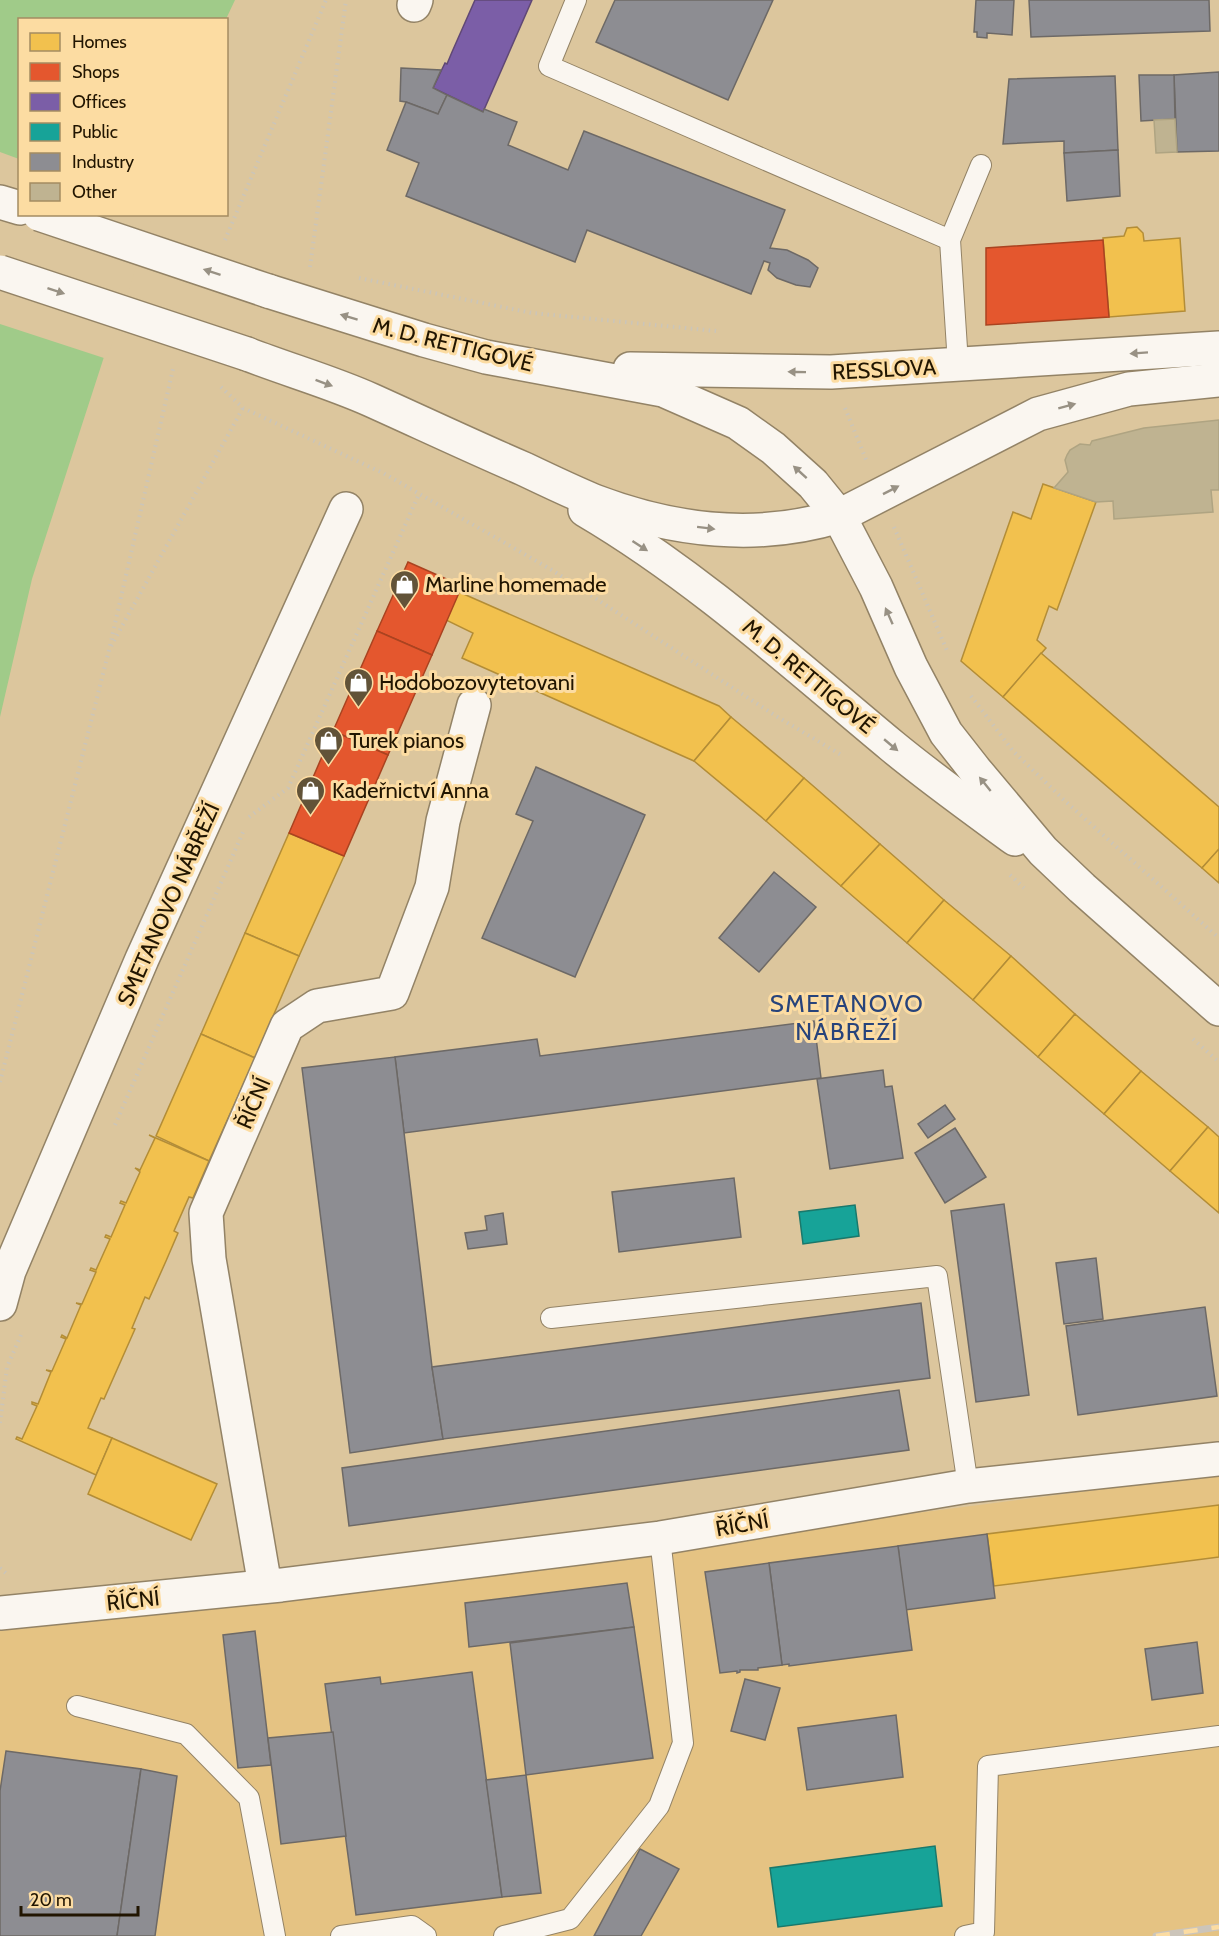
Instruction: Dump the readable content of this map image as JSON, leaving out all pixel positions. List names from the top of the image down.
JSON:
{
  "streets": {
    "main road": [
      "M. D. RETTIGOVÉ",
      "RESSLOVA",
      "SMETANOVO NÁBŘEŽÍ",
      "ŘÍČNÍ"
    ]
  },
  "crossings": [
    ["M. D. RETTIGOVÉ", "RESSLOVA"]
  ],
  "districts": ["SMETANOVO NÁBŘEŽÍ"],
  "places": {
    "shop": [
      "Marline homemade",
      "Hodobozovytetovani",
      "Turek pianos",
      "Kadeřnictví Anna"
    ]
  },
  "legend": [
    "Homes",
    "Shops",
    "Offices",
    "Public",
    "Industry",
    "Other"
  ],
  "scale_bar": "20 m"
}
